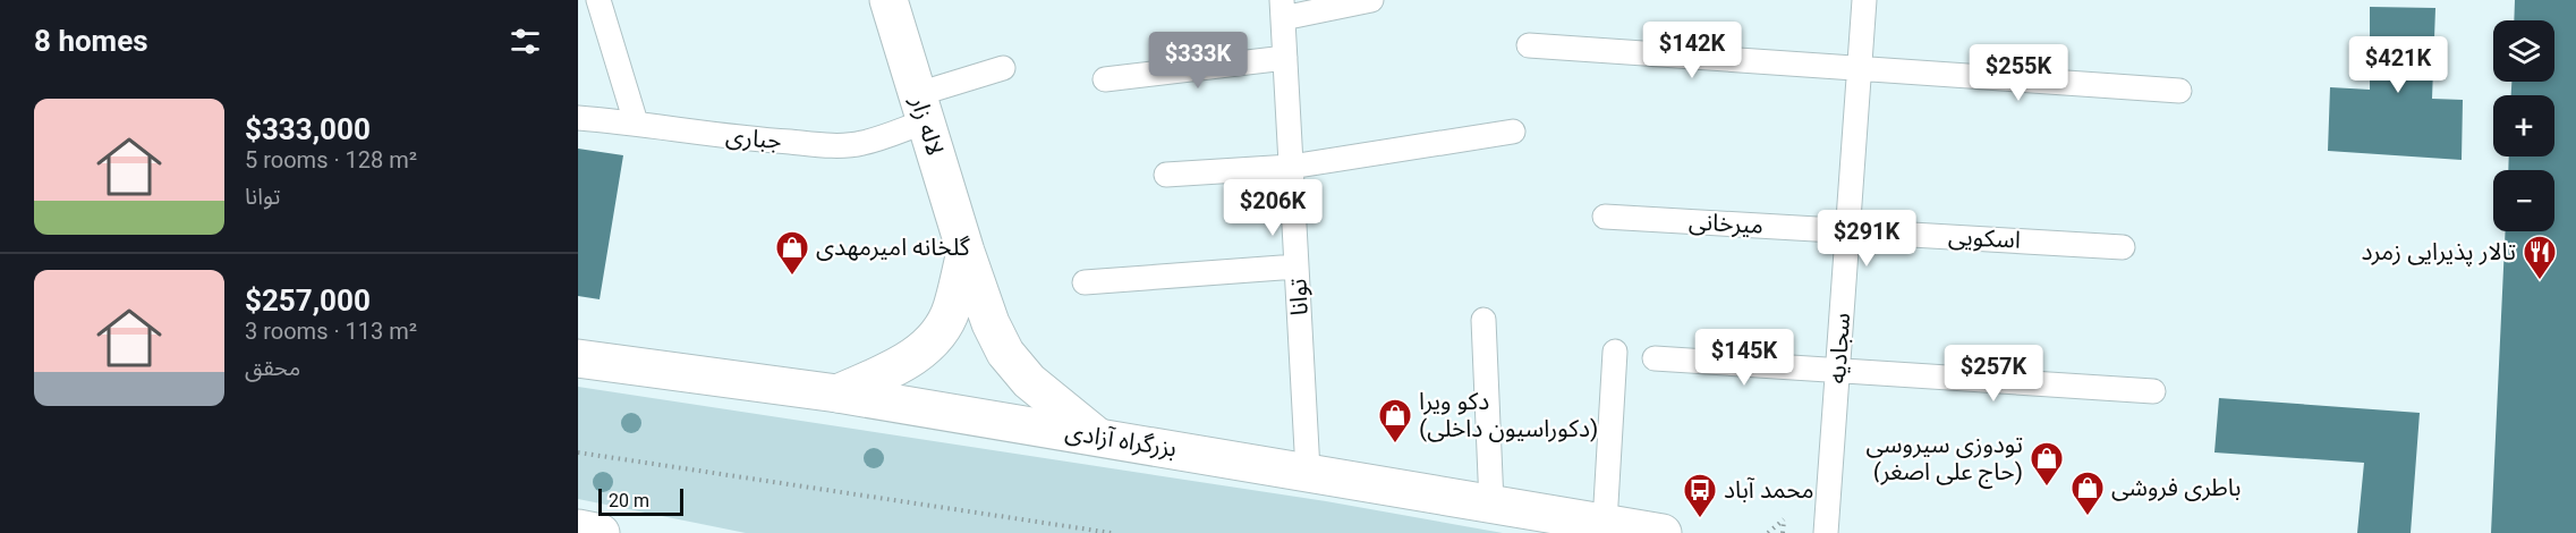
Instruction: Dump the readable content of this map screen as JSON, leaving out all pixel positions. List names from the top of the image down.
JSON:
{
  "streets": {
    "main road": ["لاله زار", "بزرگراه آزادی"],
    "street": [
      "جباری",
      "میرخانی",
      "اسکویی",
      "توانا",
      "سجادیه"
    ]
  },
  "crossings": [
    ["لاله زار", "جباری"],
    ["لاله زار", "بزرگراه آزادی"],
    ["میرخانی", "اسکویی"],
    ["میرخانی", "سجادیه"],
    ["اسکویی", "سجادیه"],
    ["توانا", "بزرگراه آزادی"]
  ],
  "places": {
    "shop": [
      "گلخانه امیرمهدی",
      "دکو ویرا (دکوراسیون داخلی)",
      "تودوزی سیروسی (حاج علی اصغر)",
      "باطری فروشی"
    ],
    "restaurant": ["تالار پذیرایی زمرد"],
    "bus stop": ["محمد آباد"]
  },
  "scale_bar": "20 m",
  "page": {
    "heading": "8 homes",
    "map_buttons": ["+", "−"],
    "price": [
      "$142K",
      "$333K",
      "$421K",
      "$255K",
      "$206K",
      "$291K",
      "$145K",
      "$257K"
    ],
    "list": [
      {
        "name": "$333,000",
        "note": "5 rooms · 128 m² · توانا"
      },
      {
        "name": "$257,000",
        "note": "3 rooms · 113 m² · محقق"
      }
    ],
    "scale": "20 m"
  }
}
